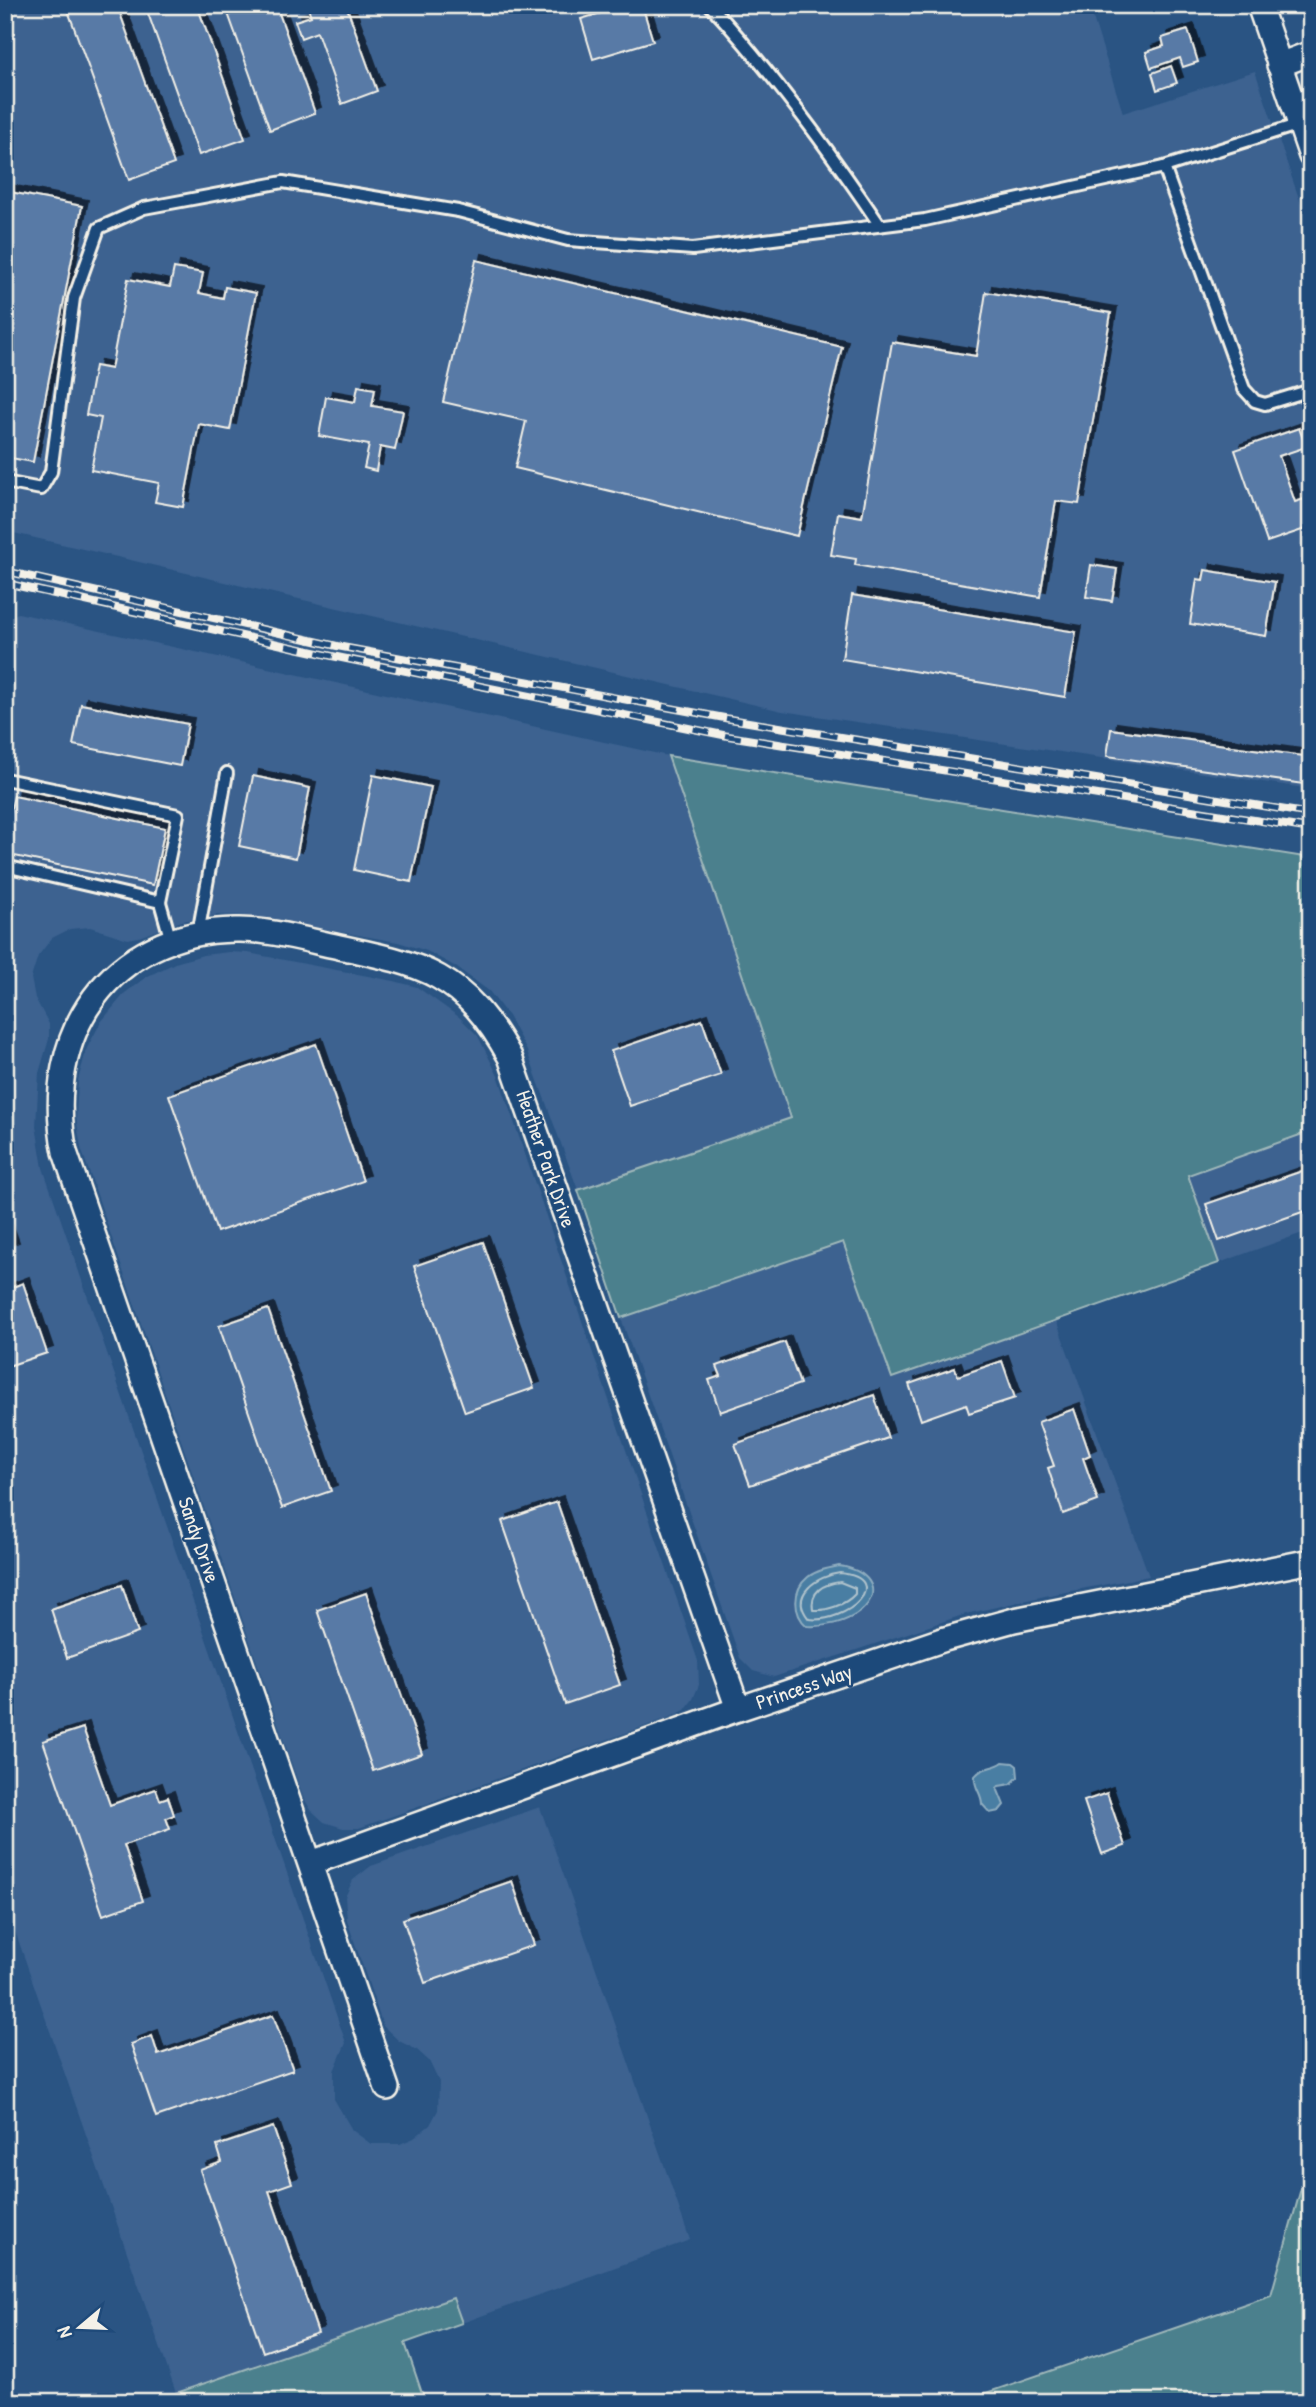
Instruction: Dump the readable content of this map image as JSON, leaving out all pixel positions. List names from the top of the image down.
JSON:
{
  "streets": {
    "street": ["Heather Park Drive", "Sandy Drive", "Princess Way"]
  },
  "crossings": [
    ["Heather Park Drive", "Sandy Drive"],
    ["Heather Park Drive", "Princess Way"],
    ["Sandy Drive", "Princess Way"]
  ],
  "north": "left"
}
